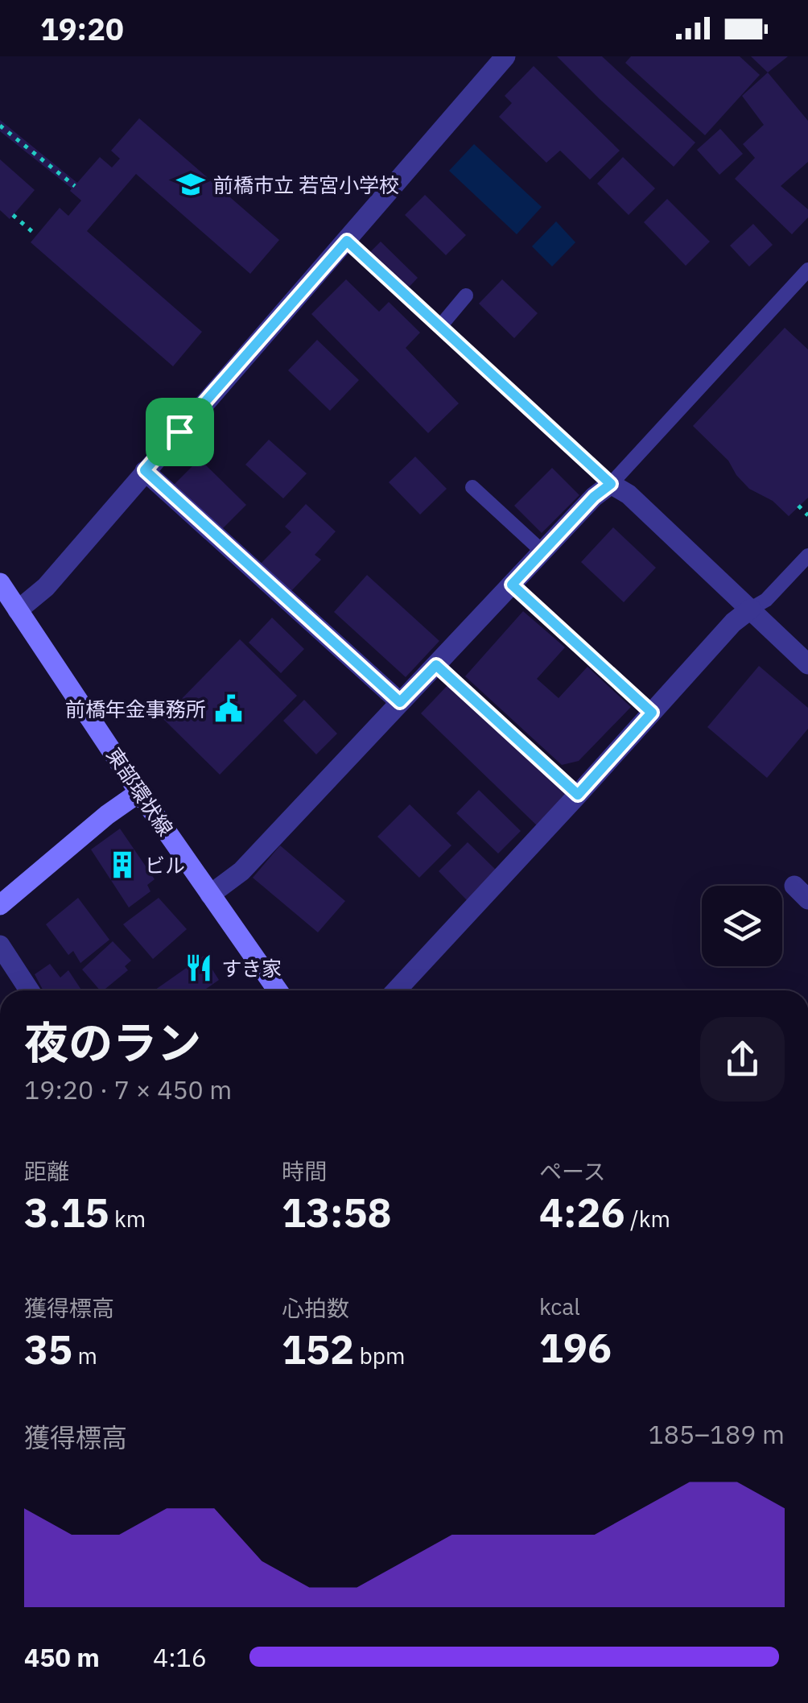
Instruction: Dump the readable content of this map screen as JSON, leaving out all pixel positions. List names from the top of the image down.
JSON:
{
  "streets": {
    "street": ["東部環状線"]
  },
  "places": {
    "school or university": ["前橋市立 若宮小学校"],
    "public building": ["前橋年金事務所"],
    "building": ["ビル"],
    "restaurant": ["すき家"]
  },
  "page": {
    "status": "19:20",
    "heading": ["夜のラン", "19:20 · 7 × 450 m"],
    "stats": [
      ["距離", "3.15 km"],
      ["時間", "13:58"],
      ["ペース", "4:26 /km"],
      ["獲得標高", "35 m"],
      ["心拍数", "152 bpm"],
      ["kcal", "196"]
    ],
    "chart": ["獲得標高", "185–189 m"],
    "list": [
      {
        "name": "450 m",
        "note": "4:16"
      }
    ]
  }
}
